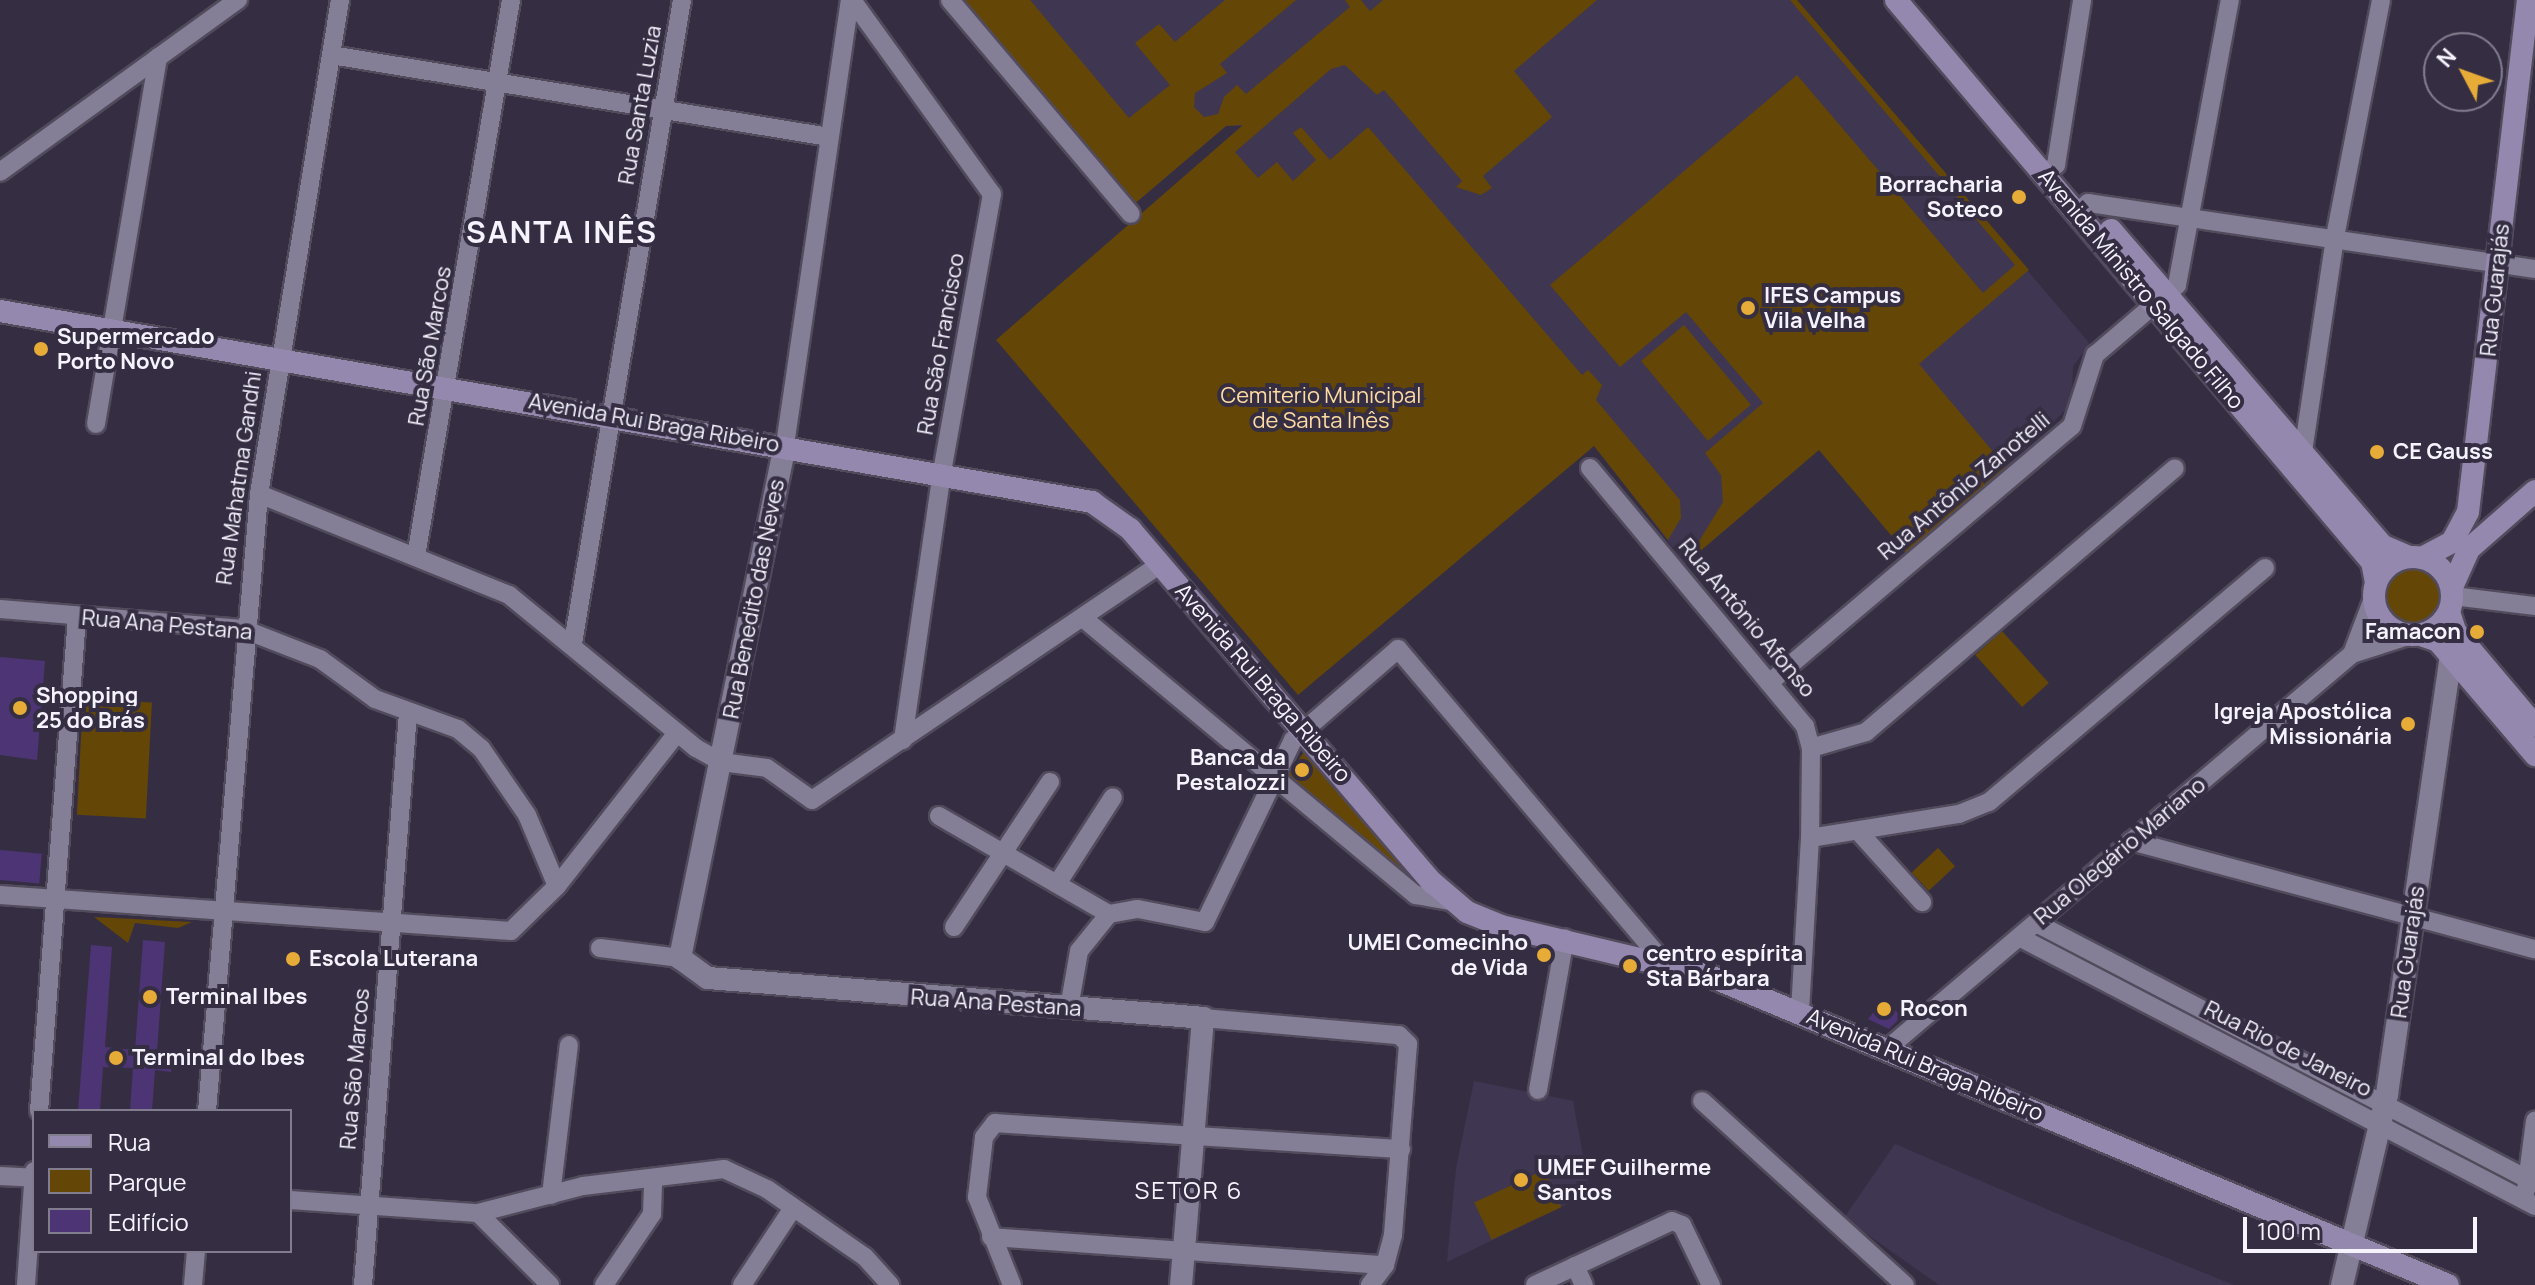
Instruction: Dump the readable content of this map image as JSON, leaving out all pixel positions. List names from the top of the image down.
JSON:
{
  "streets": {
    "main road": ["Avenida Ministro Salgado Filho", "Rua Guarajás", "Avenida Rui Braga Ribeiro"],
    "street": [
      "Rua Santa Luzia",
      "Rua São Francisco",
      "Rua São Marcos",
      "Rua Mahatma Gandhi",
      "Rua Antônio Zanotelli",
      "Rua Benedito das Neves",
      "Rua Antônio Afonso",
      "Rua Ana Pestana",
      "Rua Olegário Mariano",
      "Rua Rio de Janeiro"
    ]
  },
  "crossings": [
    ["Rua Santa Luzia", "Avenida Rui Braga Ribeiro"],
    ["Avenida Ministro Salgado Filho", "Rua Guarajás"],
    ["Avenida Ministro Salgado Filho", "Rua Antônio Zanotelli"],
    ["Avenida Ministro Salgado Filho", "Rua Olegário Mariano"],
    ["Rua Guarajás", "Avenida Rui Braga Ribeiro"],
    ["Rua Guarajás", "Rua Olegário Mariano"],
    ["Rua Guarajás", "Rua Rio de Janeiro"],
    ["Rua São Francisco", "Avenida Rui Braga Ribeiro"],
    ["Rua São Francisco", "Rua Benedito das Neves"],
    ["Rua São Marcos", "Avenida Rui Braga Ribeiro"],
    ["Rua São Marcos", "Rua Ana Pestana"],
    ["Avenida Rui Braga Ribeiro", "Rua Mahatma Gandhi"],
    ["Avenida Rui Braga Ribeiro", "Rua Benedito das Neves"],
    ["Avenida Rui Braga Ribeiro", "Rua Antônio Afonso"],
    ["Avenida Rui Braga Ribeiro", "Rua Olegário Mariano"],
    ["Rua Mahatma Gandhi", "Rua Ana Pestana"],
    ["Rua Antônio Zanotelli", "Rua Antônio Afonso"],
    ["Rua Benedito das Neves", "Rua Ana Pestana"],
    ["Rua Olegário Mariano", "Rua Rio de Janeiro"]
  ],
  "districts": ["SANTA INÊS", "SETOR 6"],
  "parks": ["Cemiterio Municipal de Santa Inês"],
  "places": [
    "Borracharia Soteco",
    "IFES Campus Vila Velha",
    "Supermercado Porto Novo",
    "CE Gauss",
    "Famacon",
    "Shopping 25 do Brás",
    "Igreja Apostólica Missionária",
    "Banca da Pestalozzi",
    "UMEI Comecinho de Vida",
    "Escola Luterana",
    "centro espírita Sta Bárbara",
    "Terminal Ibes",
    "Rocon",
    "Terminal do Ibes",
    "UMEF Guilherme Santos"
  ],
  "legend": ["Rua", "Parque", "Edifício"],
  "scale_bar": "100 m",
  "north": "top left"
}
